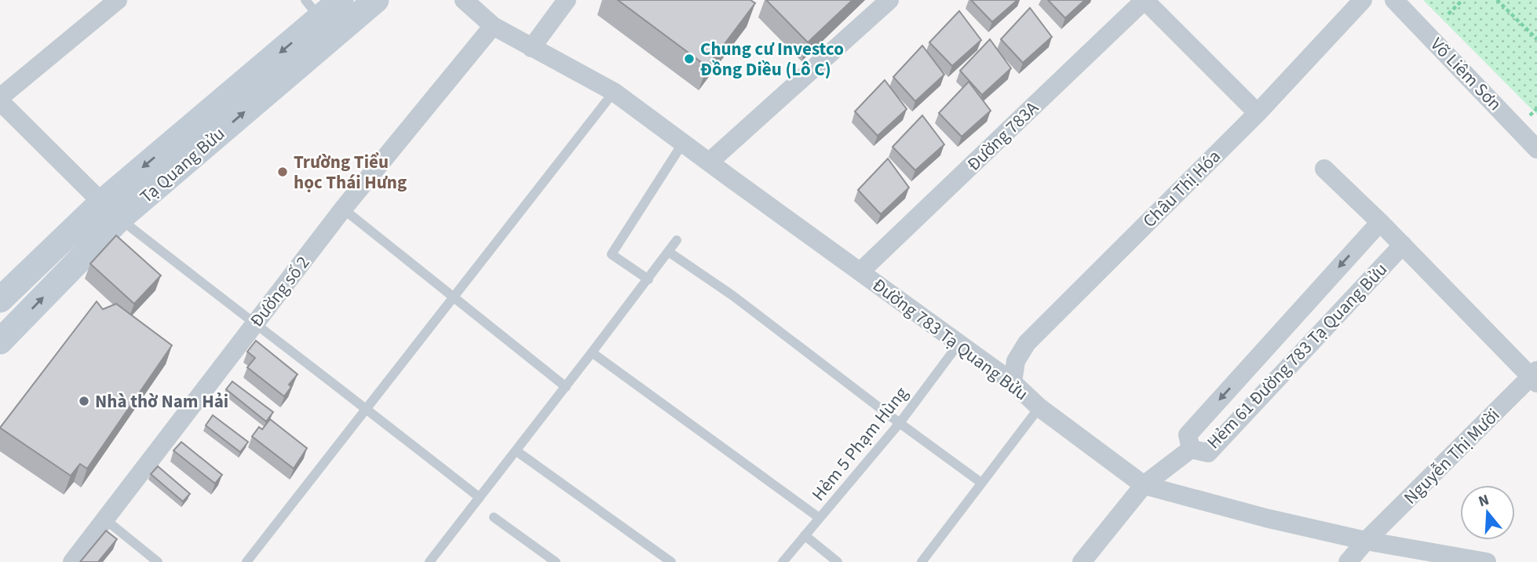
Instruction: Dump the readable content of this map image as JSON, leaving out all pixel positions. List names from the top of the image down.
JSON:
{
  "streets": {
    "main road": ["Tạ Quang Bửu"],
    "street": [
      "Võ Liêm Sơn",
      "Đường 783A",
      "Châu Thị Hóa",
      "Đường số 2",
      "Đường 783 Tạ Quang Bửu",
      "Hẻm 61 Đường 783 Tạ Quang Bửu",
      "Nguyễn Thị Mười"
    ],
    "lane": ["Hẻm 5 Phạm Hùng"]
  },
  "crossings": [
    ["Đường 783A", "Đường 783 Tạ Quang Bửu"],
    ["Châu Thị Hóa", "Đường 783 Tạ Quang Bửu"],
    ["Đường số 2", "Đường 783 Tạ Quang Bửu"],
    ["Đường 783 Tạ Quang Bửu", "Hẻm 5 Phạm Hùng"],
    ["Đường 783 Tạ Quang Bửu", "Nguyễn Thị Mười"]
  ],
  "places": ["Chung cư Investco Đồng Diều (Lô C)", "Trường Tiểu học Thái Hưng", "Nhà thờ Nam Hải"],
  "north": "top"
}
